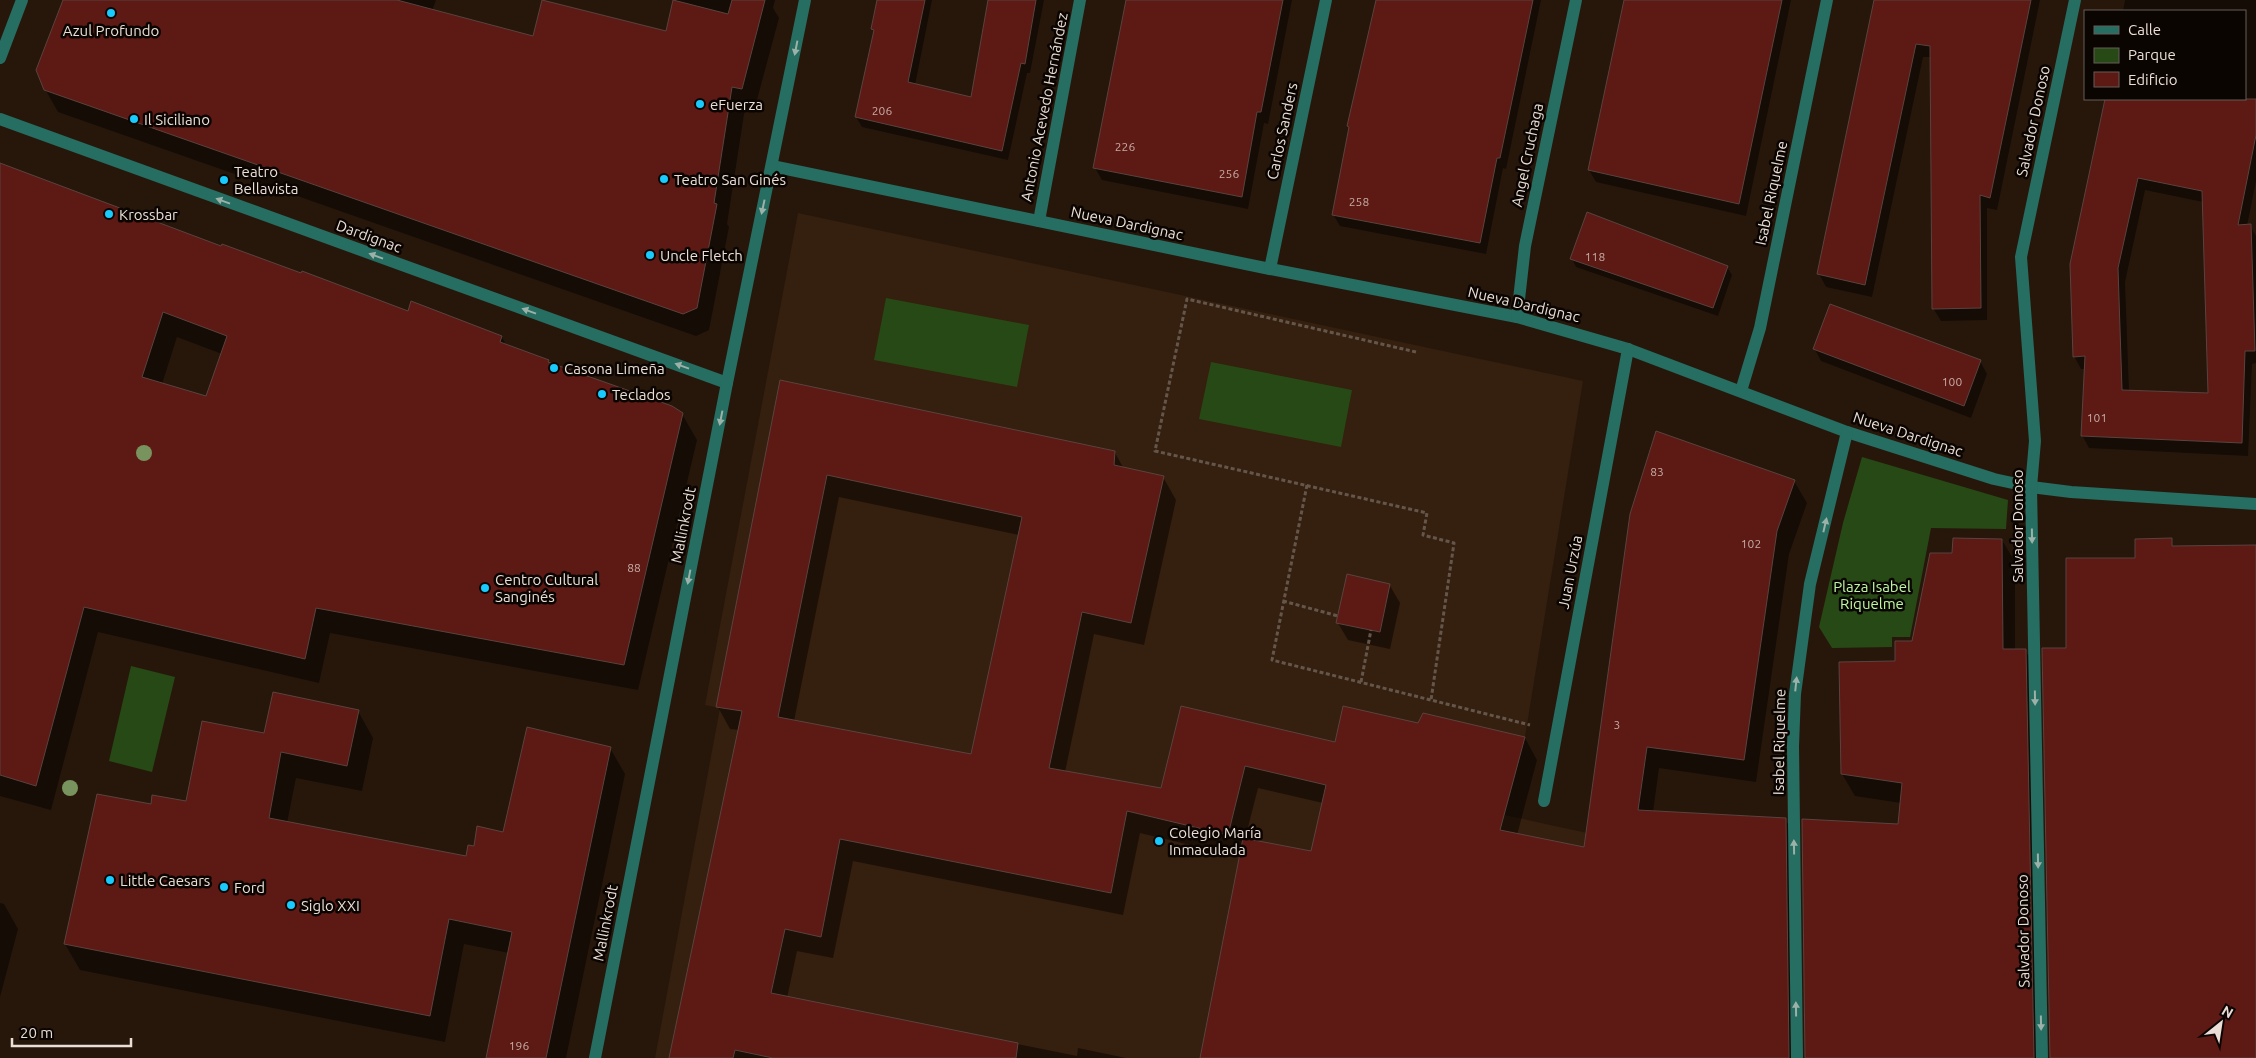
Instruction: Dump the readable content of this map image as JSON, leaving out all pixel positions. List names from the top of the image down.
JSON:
{
  "streets": {
    "street": [
      "Antonio Acevedo Hernández",
      "Salvador Donoso",
      "Carlos Sanders",
      "Angel Cruchaga",
      "Isabel Riquelme",
      "Nueva Dardignac",
      "Dardignac",
      "Mallinkrodt",
      "Juan Urzúa"
    ]
  },
  "crossings": [
    ["Antonio Acevedo Hernández", "Nueva Dardignac"],
    ["Salvador Donoso", "Nueva Dardignac"],
    ["Carlos Sanders", "Nueva Dardignac"],
    ["Angel Cruchaga", "Nueva Dardignac"],
    ["Isabel Riquelme", "Nueva Dardignac"],
    ["Nueva Dardignac", "Mallinkrodt"],
    ["Nueva Dardignac", "Juan Urzúa"],
    ["Dardignac", "Mallinkrodt"]
  ],
  "one_way": [
    "Salvador Donoso",
    "Isabel Riquelme",
    "Dardignac",
    "Mallinkrodt"
  ],
  "parks": ["Plaza Isabel Riquelme"],
  "places": [
    "Azul Profundo",
    "eFuerza",
    "Il Siciliano",
    "Teatro San Ginés",
    "Teatro Bellavista",
    "Krossbar",
    "Uncle Fletch",
    "Casona Limeña",
    "Teclados",
    "Centro Cultural Sanginés",
    "Colegio María Inmaculada",
    "Little Caesars",
    "Ford",
    "Siglo XXI"
  ],
  "house_numbers": [
    "206",
    "226",
    "256",
    "258",
    "118",
    "100",
    "101",
    "83",
    "102",
    "88",
    "3",
    "196"
  ],
  "legend": ["Calle", "Parque", "Edificio"],
  "scale_bar": "20 m",
  "north": "top right"
}
